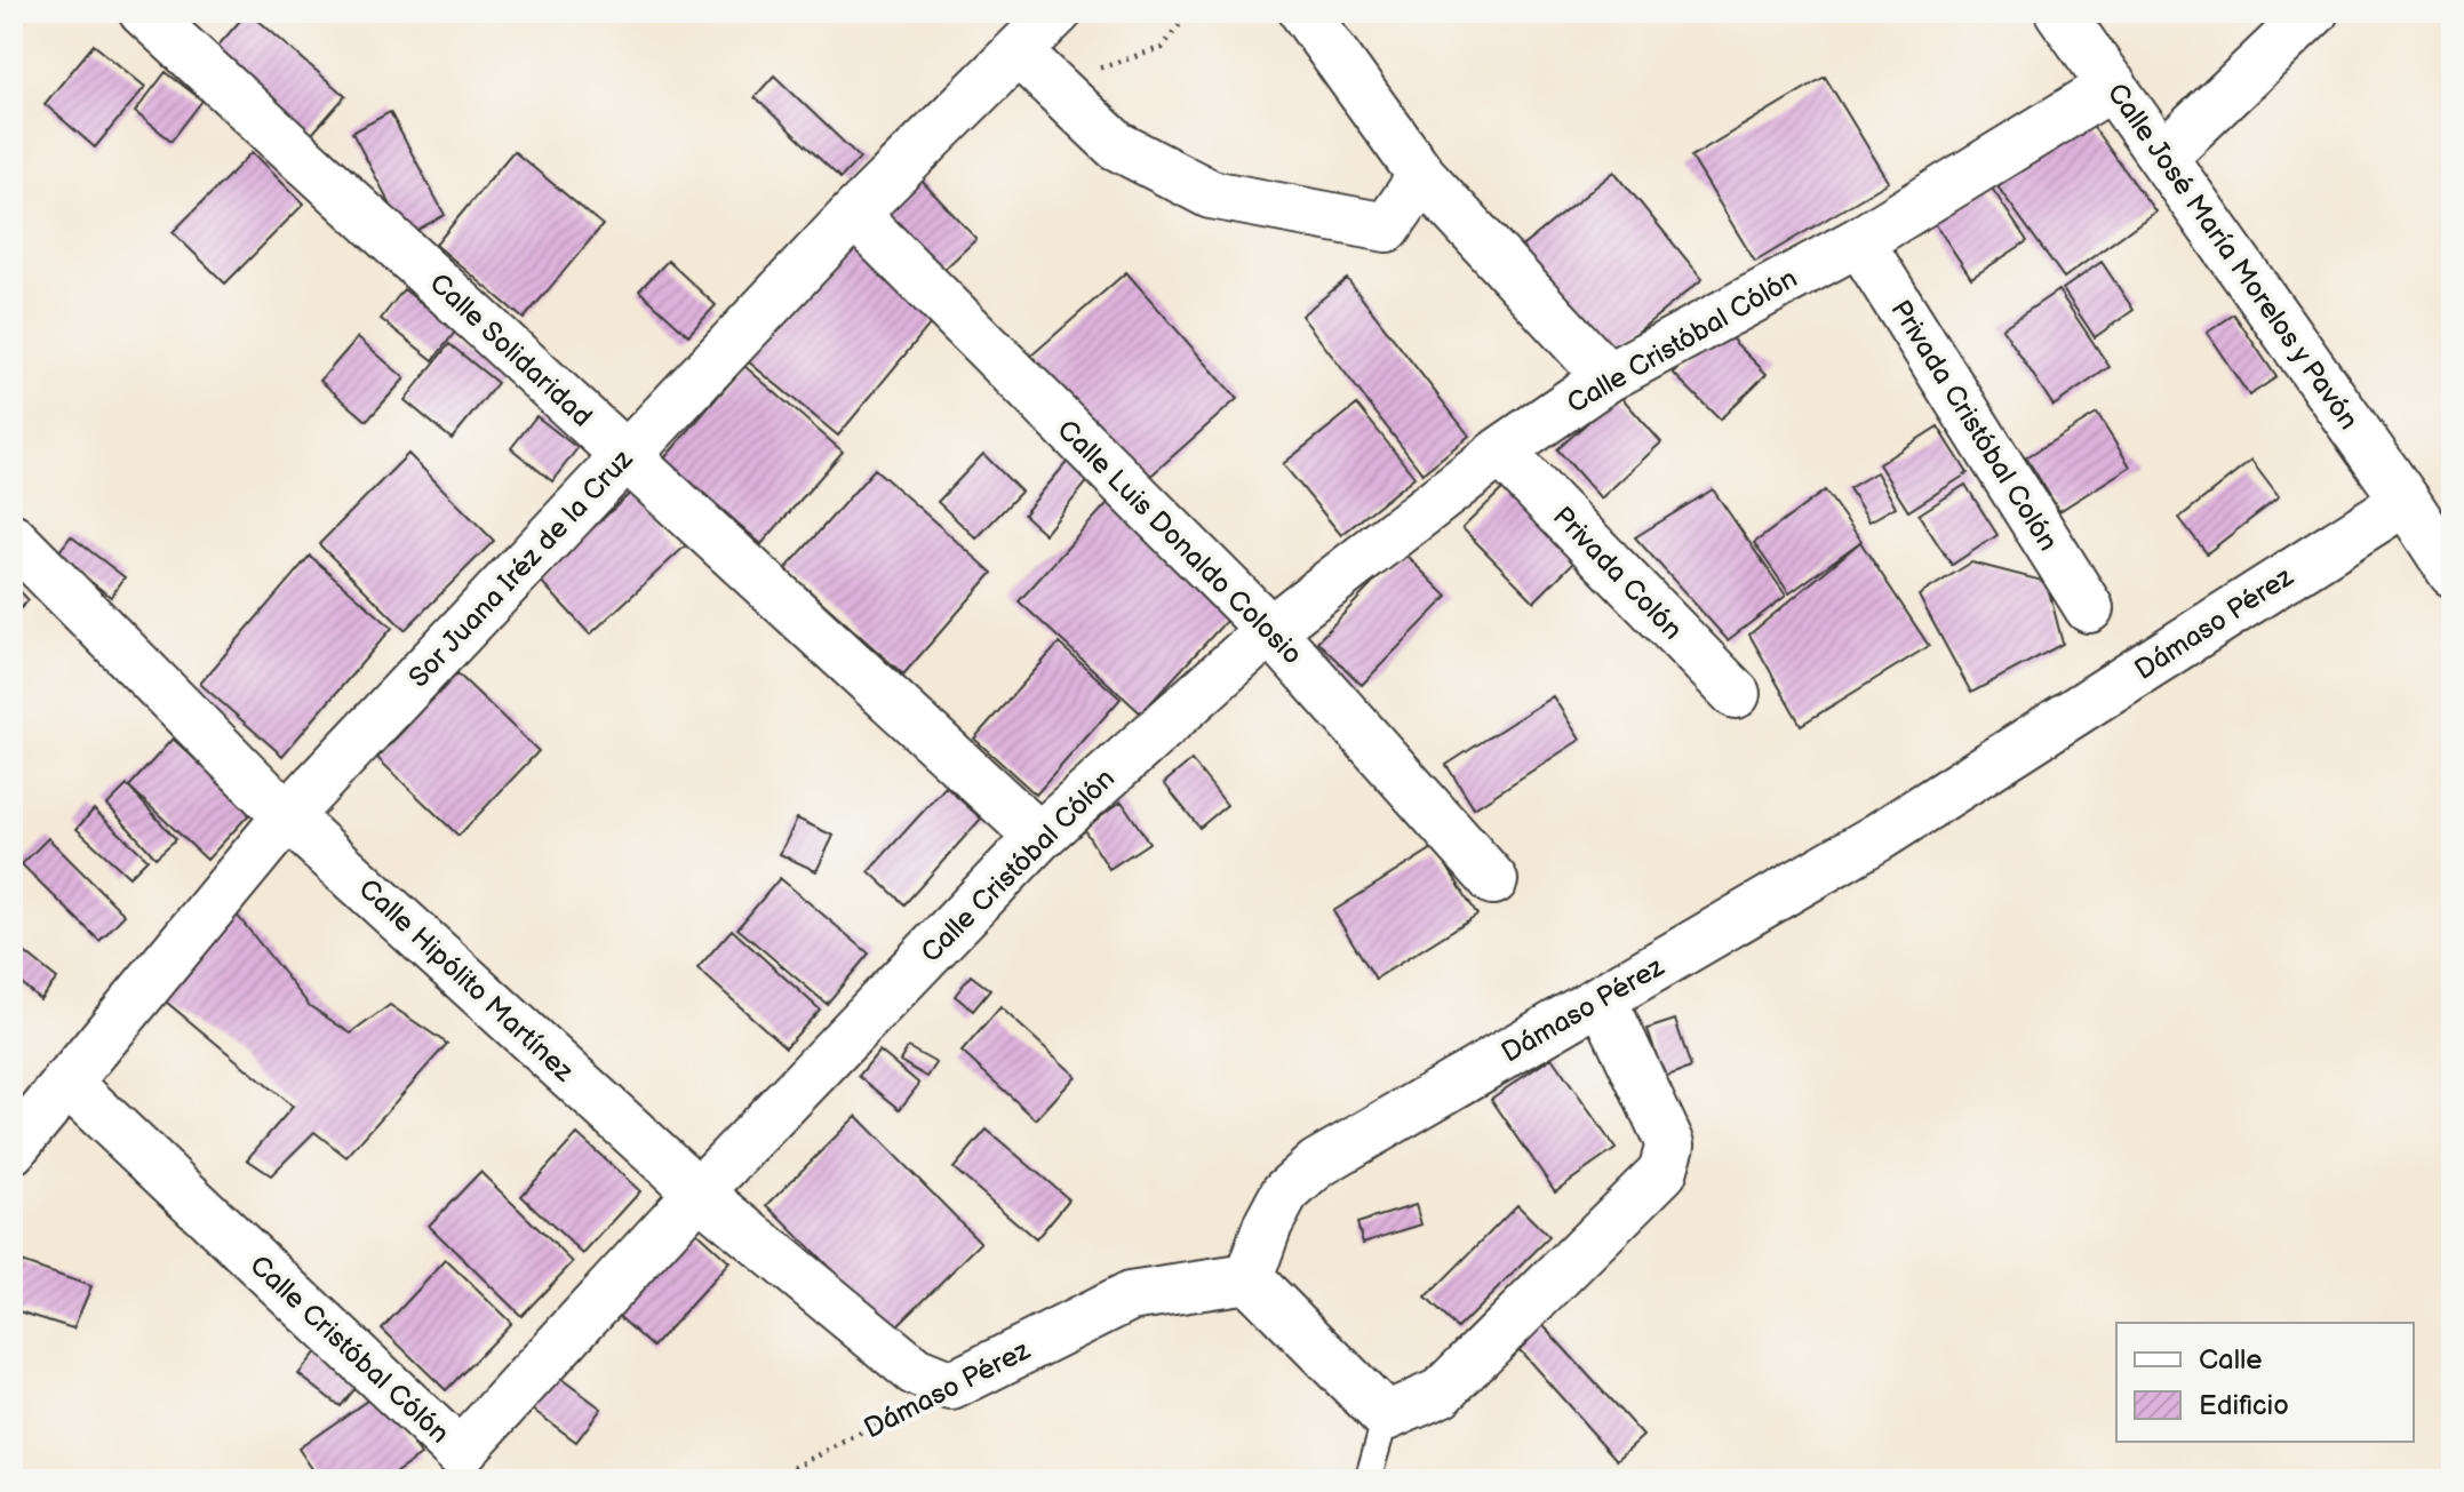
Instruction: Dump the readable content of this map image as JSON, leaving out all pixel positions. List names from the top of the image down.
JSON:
{
  "streets": {
    "street": [
      "Calle José María Morelos y Pavón",
      "Calle Cristóbal Cólón",
      "Calle Solidaridad",
      "Privada Cristóbal Colón",
      "Calle Luis Donaldo Colosio",
      "Sor Juana Iréz de la Cruz",
      "Privada Colón",
      "Dámaso Pérez",
      "Calle Hipólito Martínez"
    ]
  },
  "crossings": [
    ["Calle José María Morelos y Pavón", "Calle Cristóbal Cólón"],
    ["Calle José María Morelos y Pavón", "Dámaso Pérez"],
    ["Calle Cristóbal Cólón", "Calle Solidaridad"],
    ["Calle Cristóbal Cólón", "Privada Cristóbal Colón"],
    ["Calle Cristóbal Cólón", "Calle Luis Donaldo Colosio"],
    ["Calle Cristóbal Cólón", "Sor Juana Iréz de la Cruz"],
    ["Calle Cristóbal Cólón", "Privada Colón"],
    ["Calle Cristóbal Cólón", "Calle Hipólito Martínez"],
    ["Calle Solidaridad", "Sor Juana Iréz de la Cruz"],
    ["Calle Luis Donaldo Colosio", "Sor Juana Iréz de la Cruz"],
    ["Sor Juana Iréz de la Cruz", "Calle Hipólito Martínez"],
    ["Dámaso Pérez", "Calle Hipólito Martínez"]
  ],
  "legend": ["Calle", "Edificio"]
}
